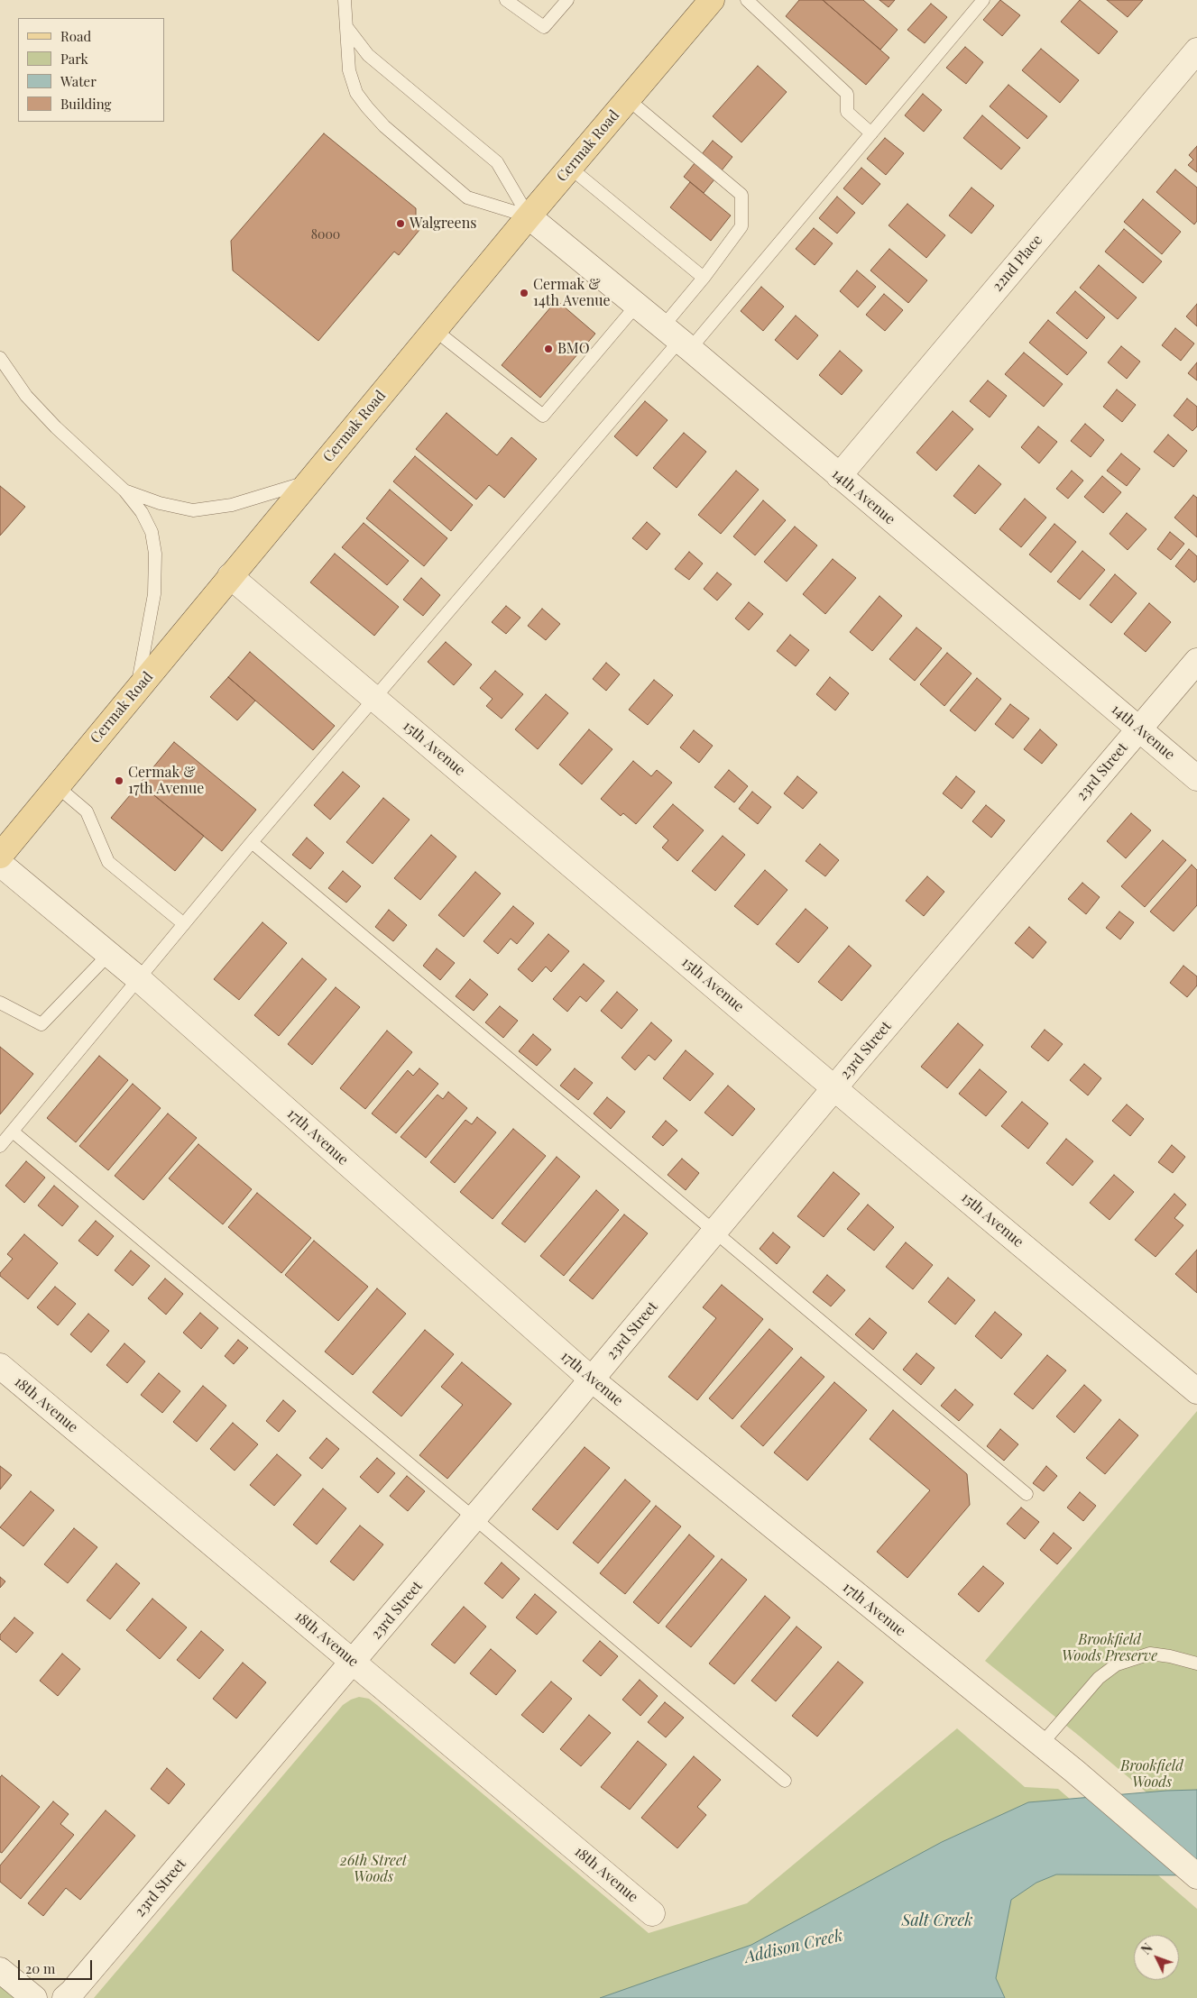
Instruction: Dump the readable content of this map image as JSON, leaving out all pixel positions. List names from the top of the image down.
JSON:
{
  "streets": {
    "main road": ["Cermak Road"],
    "street": [
      "22nd Place",
      "14th Avenue",
      "15th Avenue",
      "23rd Street",
      "17th Avenue",
      "18th Avenue"
    ]
  },
  "crossings": [
    ["Cermak Road", "14th Avenue"],
    ["Cermak Road", "15th Avenue"],
    ["22nd Place", "14th Avenue"],
    ["14th Avenue", "23rd Street"],
    ["15th Avenue", "23rd Street"],
    ["23rd Street", "17th Avenue"],
    ["23rd Street", "18th Avenue"]
  ],
  "water": ["Salt Creek", "Addison Creek"],
  "parks": ["Brookfield Woods Preserve", "Brookfield Woods", "26th Street Woods"],
  "places": [
    "Walgreens",
    "Cermak & 14th Avenue",
    "BMO",
    "Cermak & 17th Avenue"
  ],
  "house_numbers": ["8000"],
  "legend": [
    "Road",
    "Park",
    "Water",
    "Building"
  ],
  "scale_bar": "20 m",
  "north": "top left"
}
